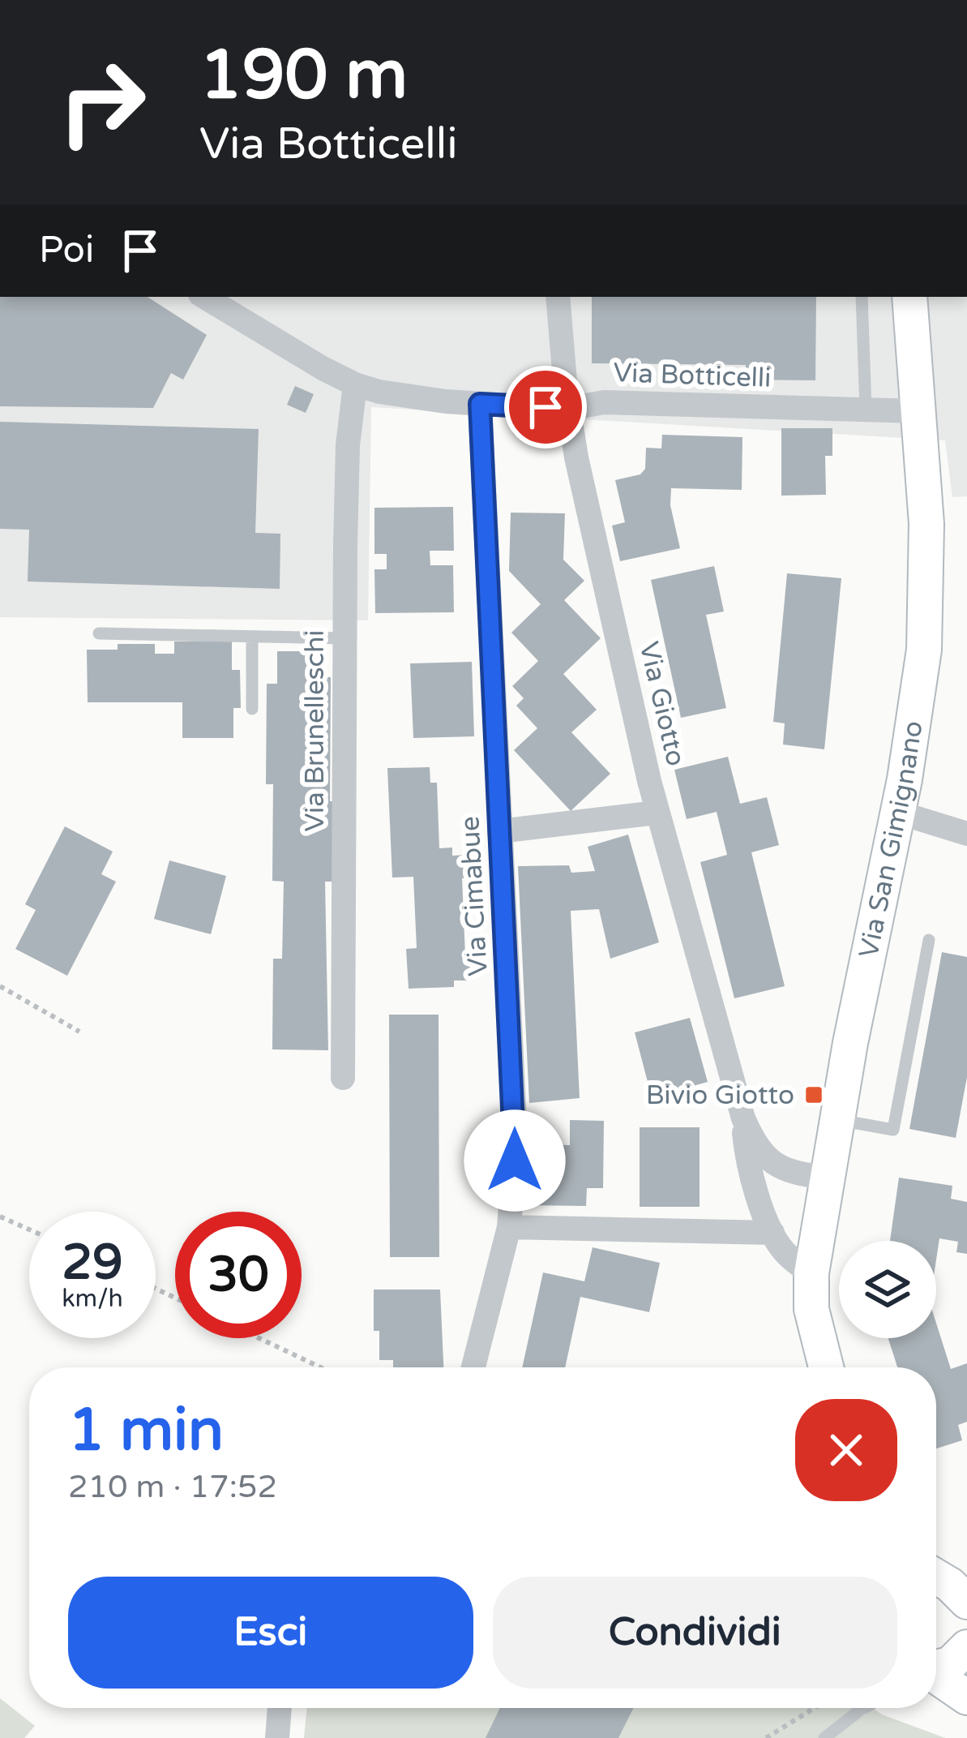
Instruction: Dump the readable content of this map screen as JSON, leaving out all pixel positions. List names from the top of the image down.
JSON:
{
  "streets": {
    "main road": ["Via San Gimignano"],
    "street": [
      "Via Botticelli",
      "Via Giotto",
      "Via Brunelleschi",
      "Via Cimabue"
    ]
  },
  "crossings": [
    ["Via Botticelli", "Via Giotto"],
    ["Via Botticelli", "Via Brunelleschi"],
    ["Via Botticelli", "Via San Gimignano"],
    ["Via Botticelli", "Via Cimabue"],
    ["Via Giotto", "Via San Gimignano"]
  ],
  "places": {
    "transit": ["Bivio Giotto"]
  },
  "page": {
    "turn": ["190 m", "Via Botticelli"],
    "then": "Poi",
    "speed": "29 km/h",
    "limit": "30",
    "heading": ["1 min", "210 m · 17:52"],
    "buttons": ["Esci", "Condividi"]
  }
}
